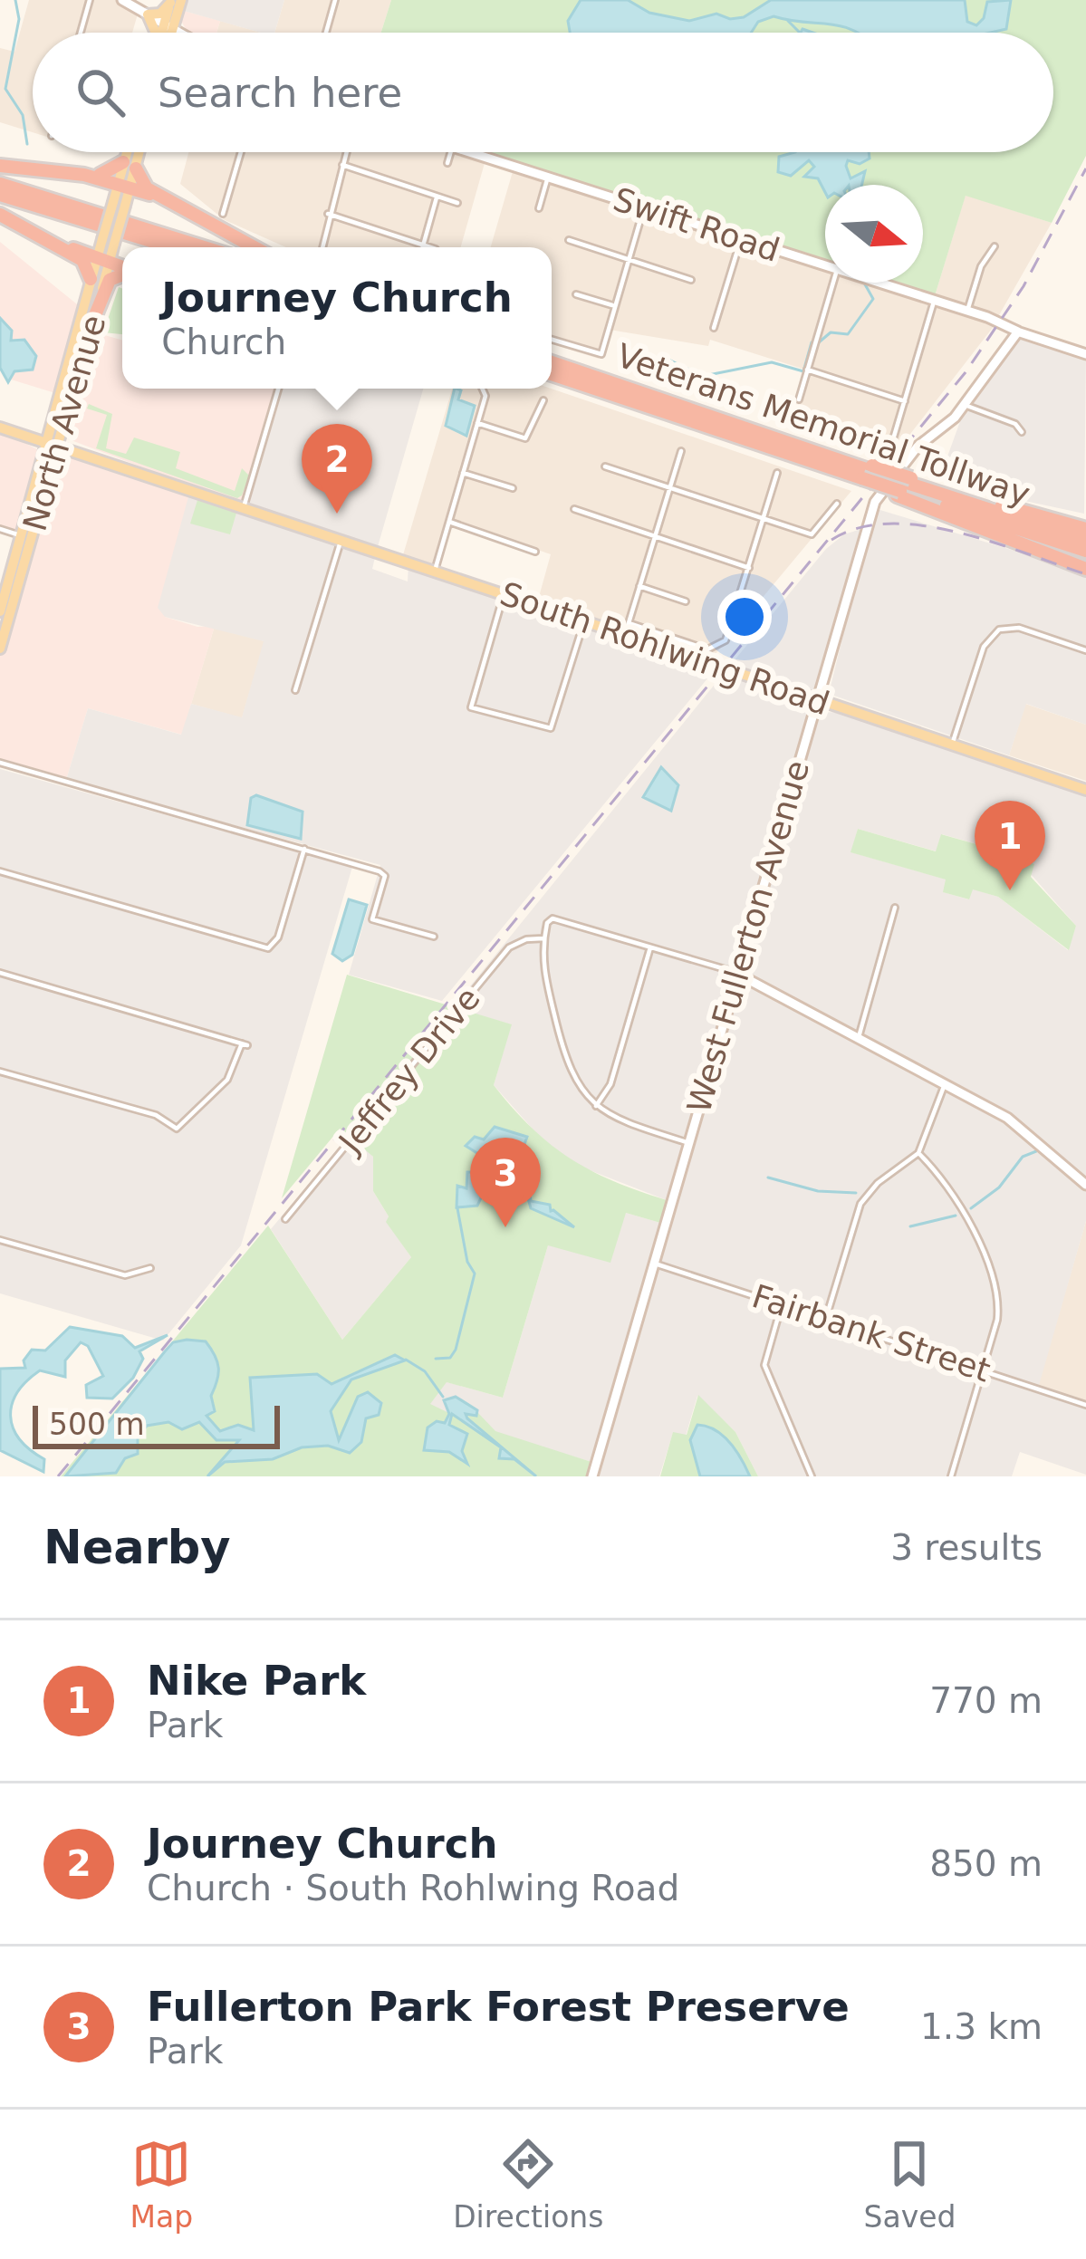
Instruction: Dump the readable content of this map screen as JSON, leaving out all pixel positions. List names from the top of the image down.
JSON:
{
  "streets": {
    "highway": ["Veterans Memorial Tollway"],
    "main road": ["North Avenue", "South Rohlwing Road"],
    "street": [
      "Swift Road",
      "West Fullerton Avenue",
      "Jeffrey Drive",
      "Fairbank Street"
    ]
  },
  "crossings": [
    ["Swift Road", "West Fullerton Avenue"],
    ["North Avenue", "South Rohlwing Road"],
    ["South Rohlwing Road", "West Fullerton Avenue"],
    ["West Fullerton Avenue", "Fairbank Street"]
  ],
  "scale_bar": "500 m",
  "north": "right",
  "page": {
    "search": "Search here",
    "popup": ["Journey Church", "Church"],
    "pins": ["2", "1", "3"],
    "scale": "500 m",
    "heading": ["Nearby", "3 results"],
    "list": [
      {
        "mark": "1",
        "name": "Nike Park",
        "note": "Park",
        "value": "770 m"
      },
      {
        "mark": "2",
        "name": "Journey Church",
        "note": "Church · South Rohlwing Road",
        "value": "850 m"
      },
      {
        "mark": "3",
        "name": "Fullerton Park Forest Preserve",
        "note": "Park",
        "value": "1.3 km"
      }
    ],
    "nav": ["Map", "Directions", "Saved"]
  }
}
